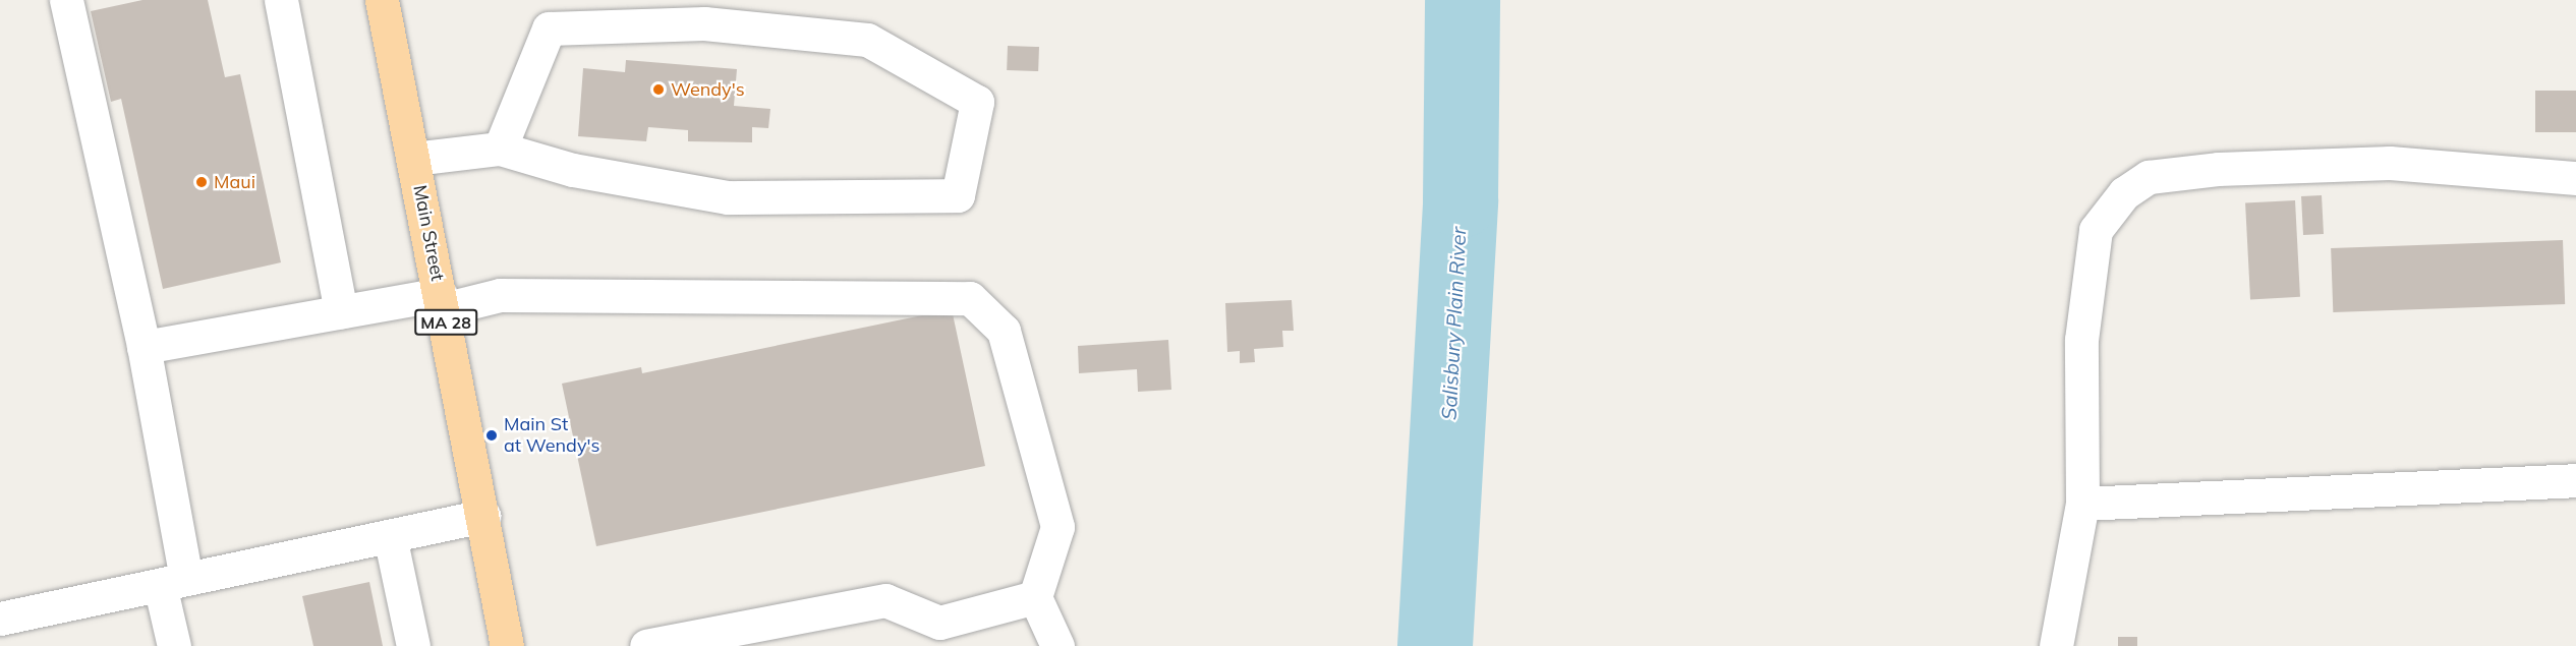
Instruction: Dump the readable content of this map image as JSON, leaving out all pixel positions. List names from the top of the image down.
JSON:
{
  "streets": {
    "main road": ["Main Street", "MA 28"]
  },
  "water": ["Salisbury Plain River"],
  "places": ["Wendy's", "Maui", "Main St at Wendy's"]
}
